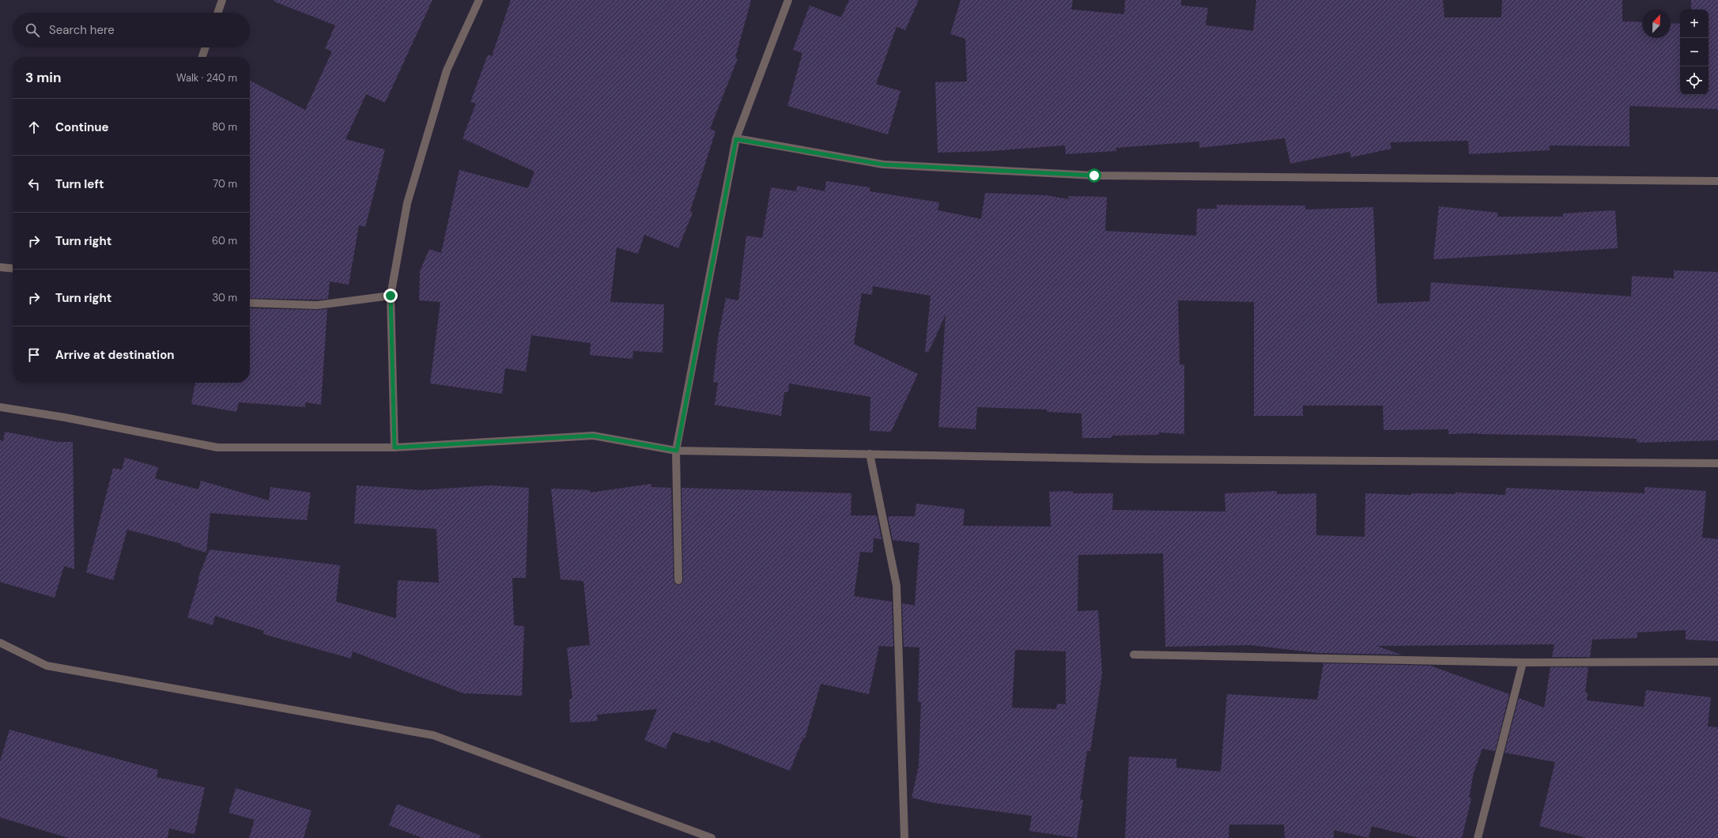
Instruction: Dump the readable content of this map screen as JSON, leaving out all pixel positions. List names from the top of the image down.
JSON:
{
  "north": "top right",
  "page": {
    "map_buttons": ["+", "−"],
    "search": "Search here",
    "heading": ["3 min", "Walk · 240 m"],
    "list": [
      ["Continue", "80 m"],
      ["Turn left", "70 m"],
      ["Turn right", "60 m"],
      ["Turn right", "30 m"],
      "Arrive at destination"
    ]
  }
}
